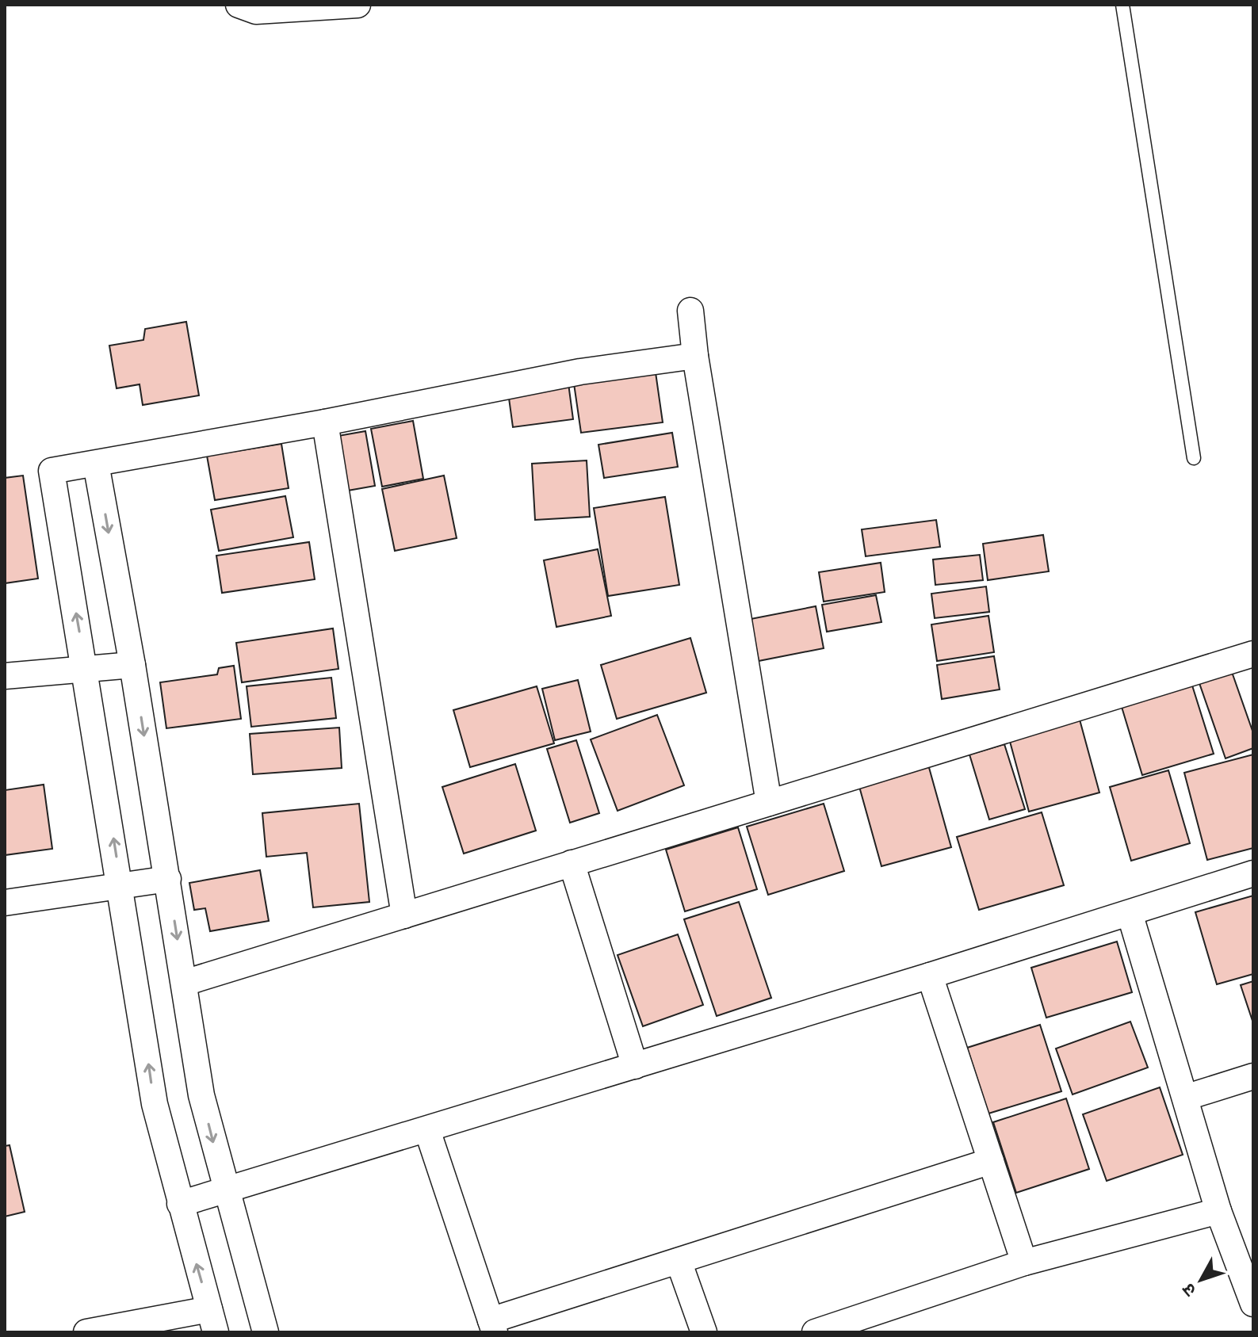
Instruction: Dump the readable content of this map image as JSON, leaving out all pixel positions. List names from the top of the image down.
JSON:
{
  "north": "bottom left"
}
